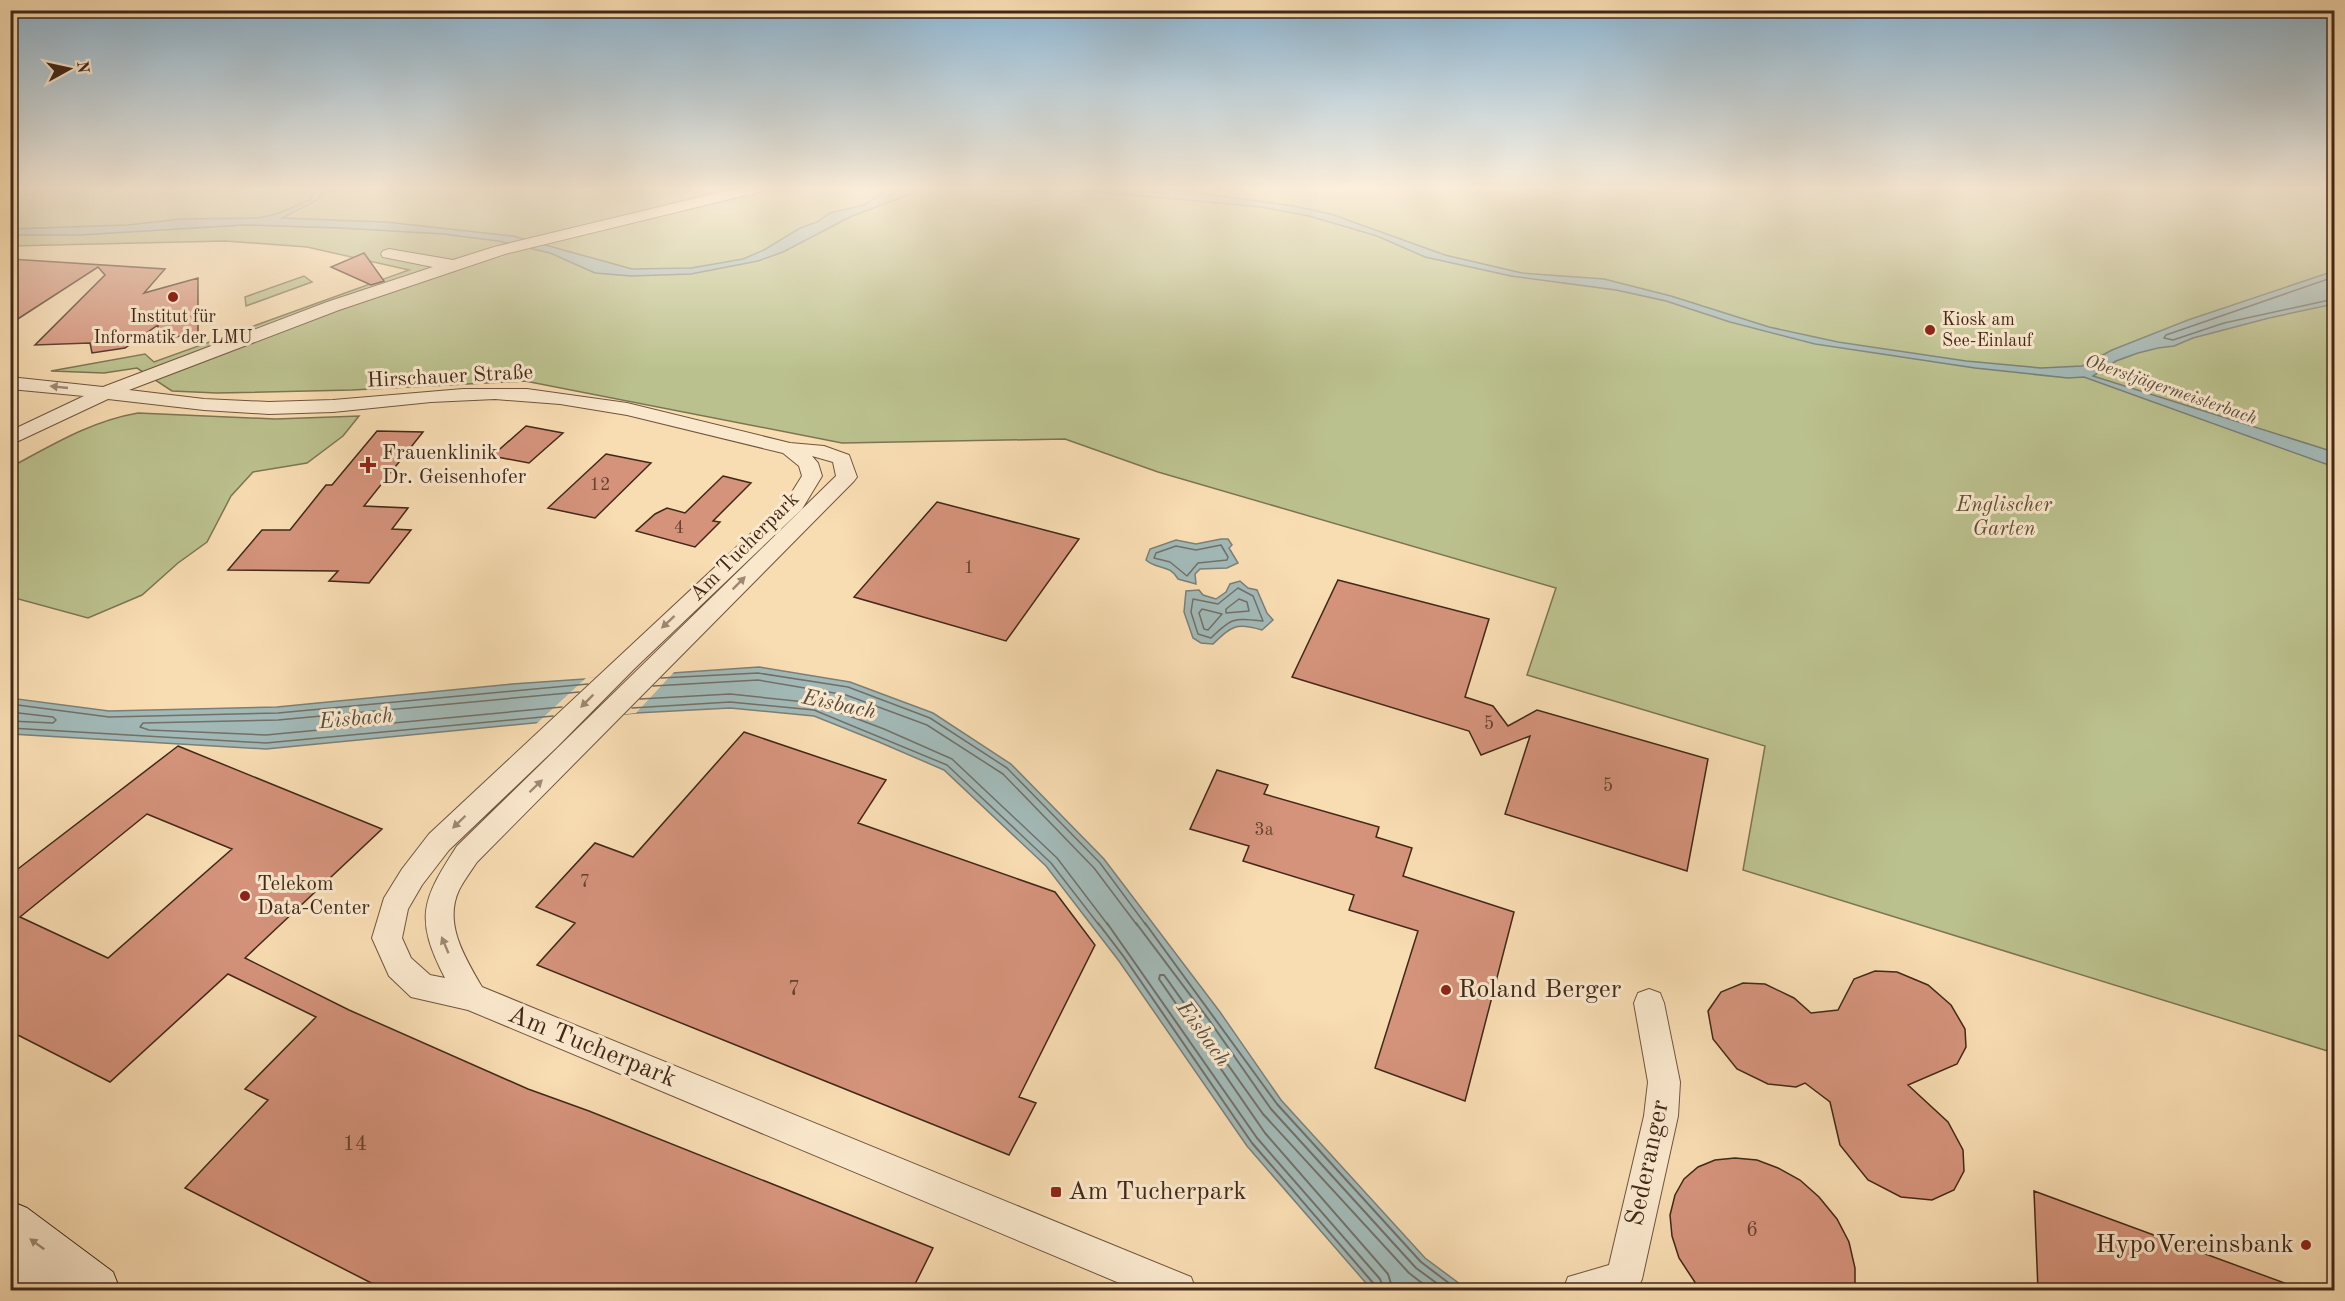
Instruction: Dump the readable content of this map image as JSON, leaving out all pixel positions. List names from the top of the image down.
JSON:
{
  "streets": {
    "street": ["Hirschauer Straße", "Am Tucherpark", "Sederanger"]
  },
  "crossings": [
    ["Hirschauer Straße", "Am Tucherpark"]
  ],
  "water": ["Oberstjägermeisterbach", "Eisbach"],
  "parks": ["Englischer Garten"],
  "places": {
    "other": [
      "Institut für Informatik der LMU",
      "Kiosk am See-Einlauf",
      "Telekom Data-Center",
      "Roland Berger",
      "HypoVereinsbank"
    ],
    "health": ["Frauenklinik Dr. Geisenhofer"],
    "transit": ["Am Tucherpark"]
  },
  "house_numbers": [
    "12",
    "4",
    "1",
    "5",
    "5",
    "3a",
    "7",
    "7",
    "14",
    "6"
  ],
  "north": "right"
}
